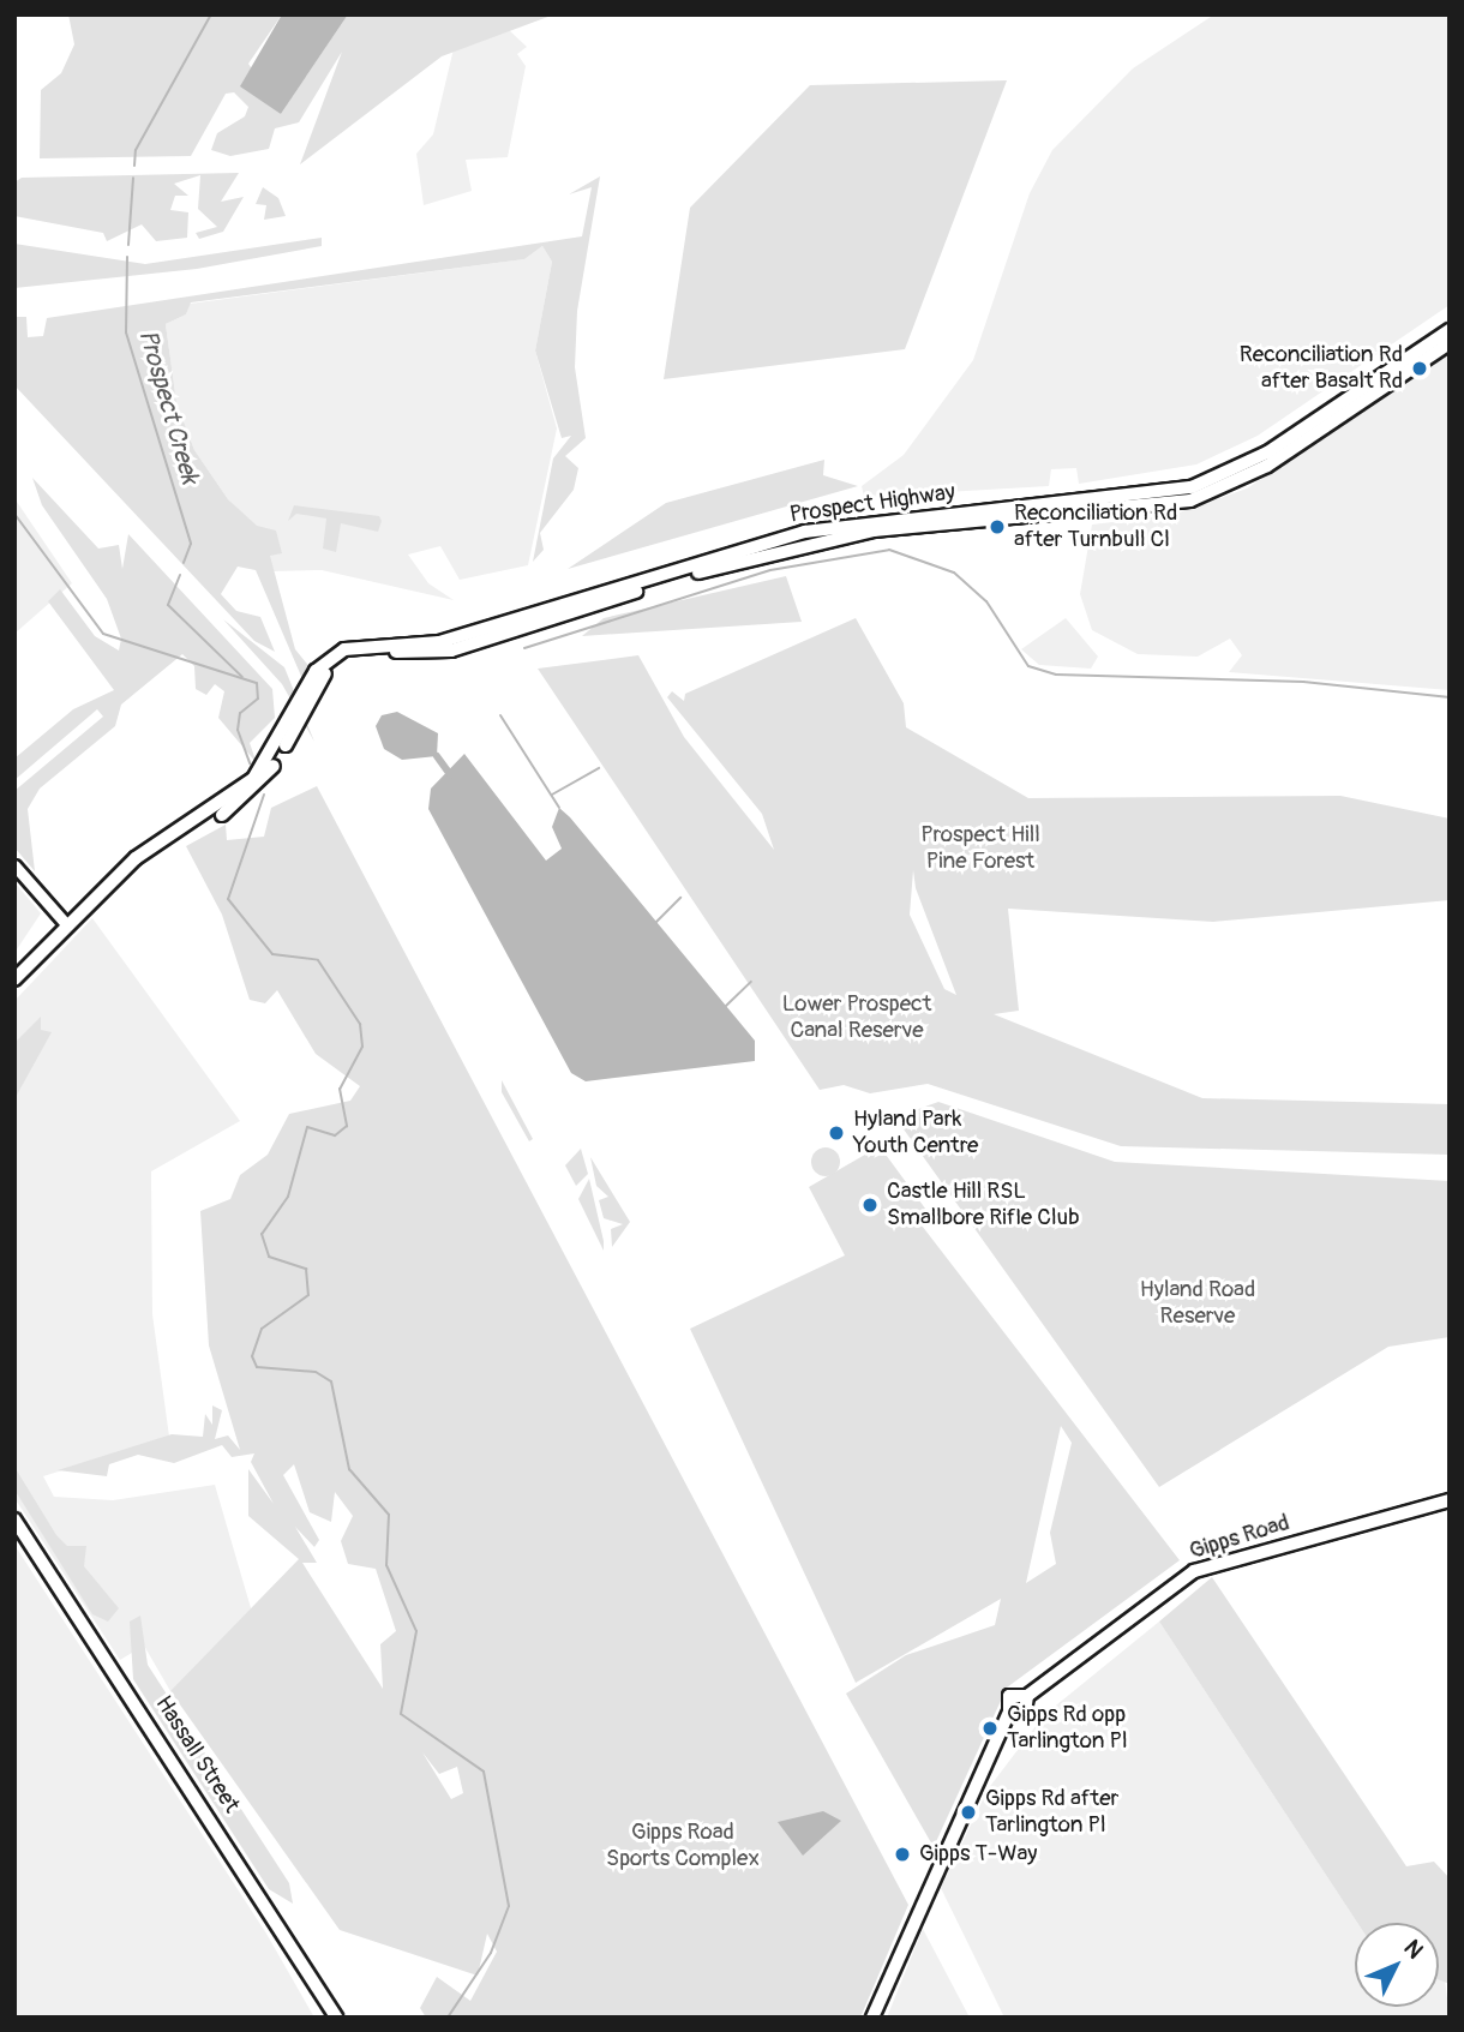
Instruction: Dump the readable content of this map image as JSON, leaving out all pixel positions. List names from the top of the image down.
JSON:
{
  "streets": {
    "main road": ["Prospect Highway", "Gipps Road", "Hassall Street"]
  },
  "water": ["Prospect Creek"],
  "parks": [
    "Prospect Hill Pine Forest",
    "Lower Prospect Canal Reserve",
    "Hyland Road Reserve",
    "Gipps Road Sports Complex"
  ],
  "places": [
    "Reconciliation Rd after Basalt Rd",
    "Reconciliation Rd after Turnbull Cl",
    "Hyland Park Youth Centre",
    "Castle Hill RSL Smallbore Rifle Club",
    "Gipps Rd opp Tarlington Pl",
    "Gipps Rd after Tarlington Pl",
    "Gipps T-Way"
  ],
  "north": "top right"
}
